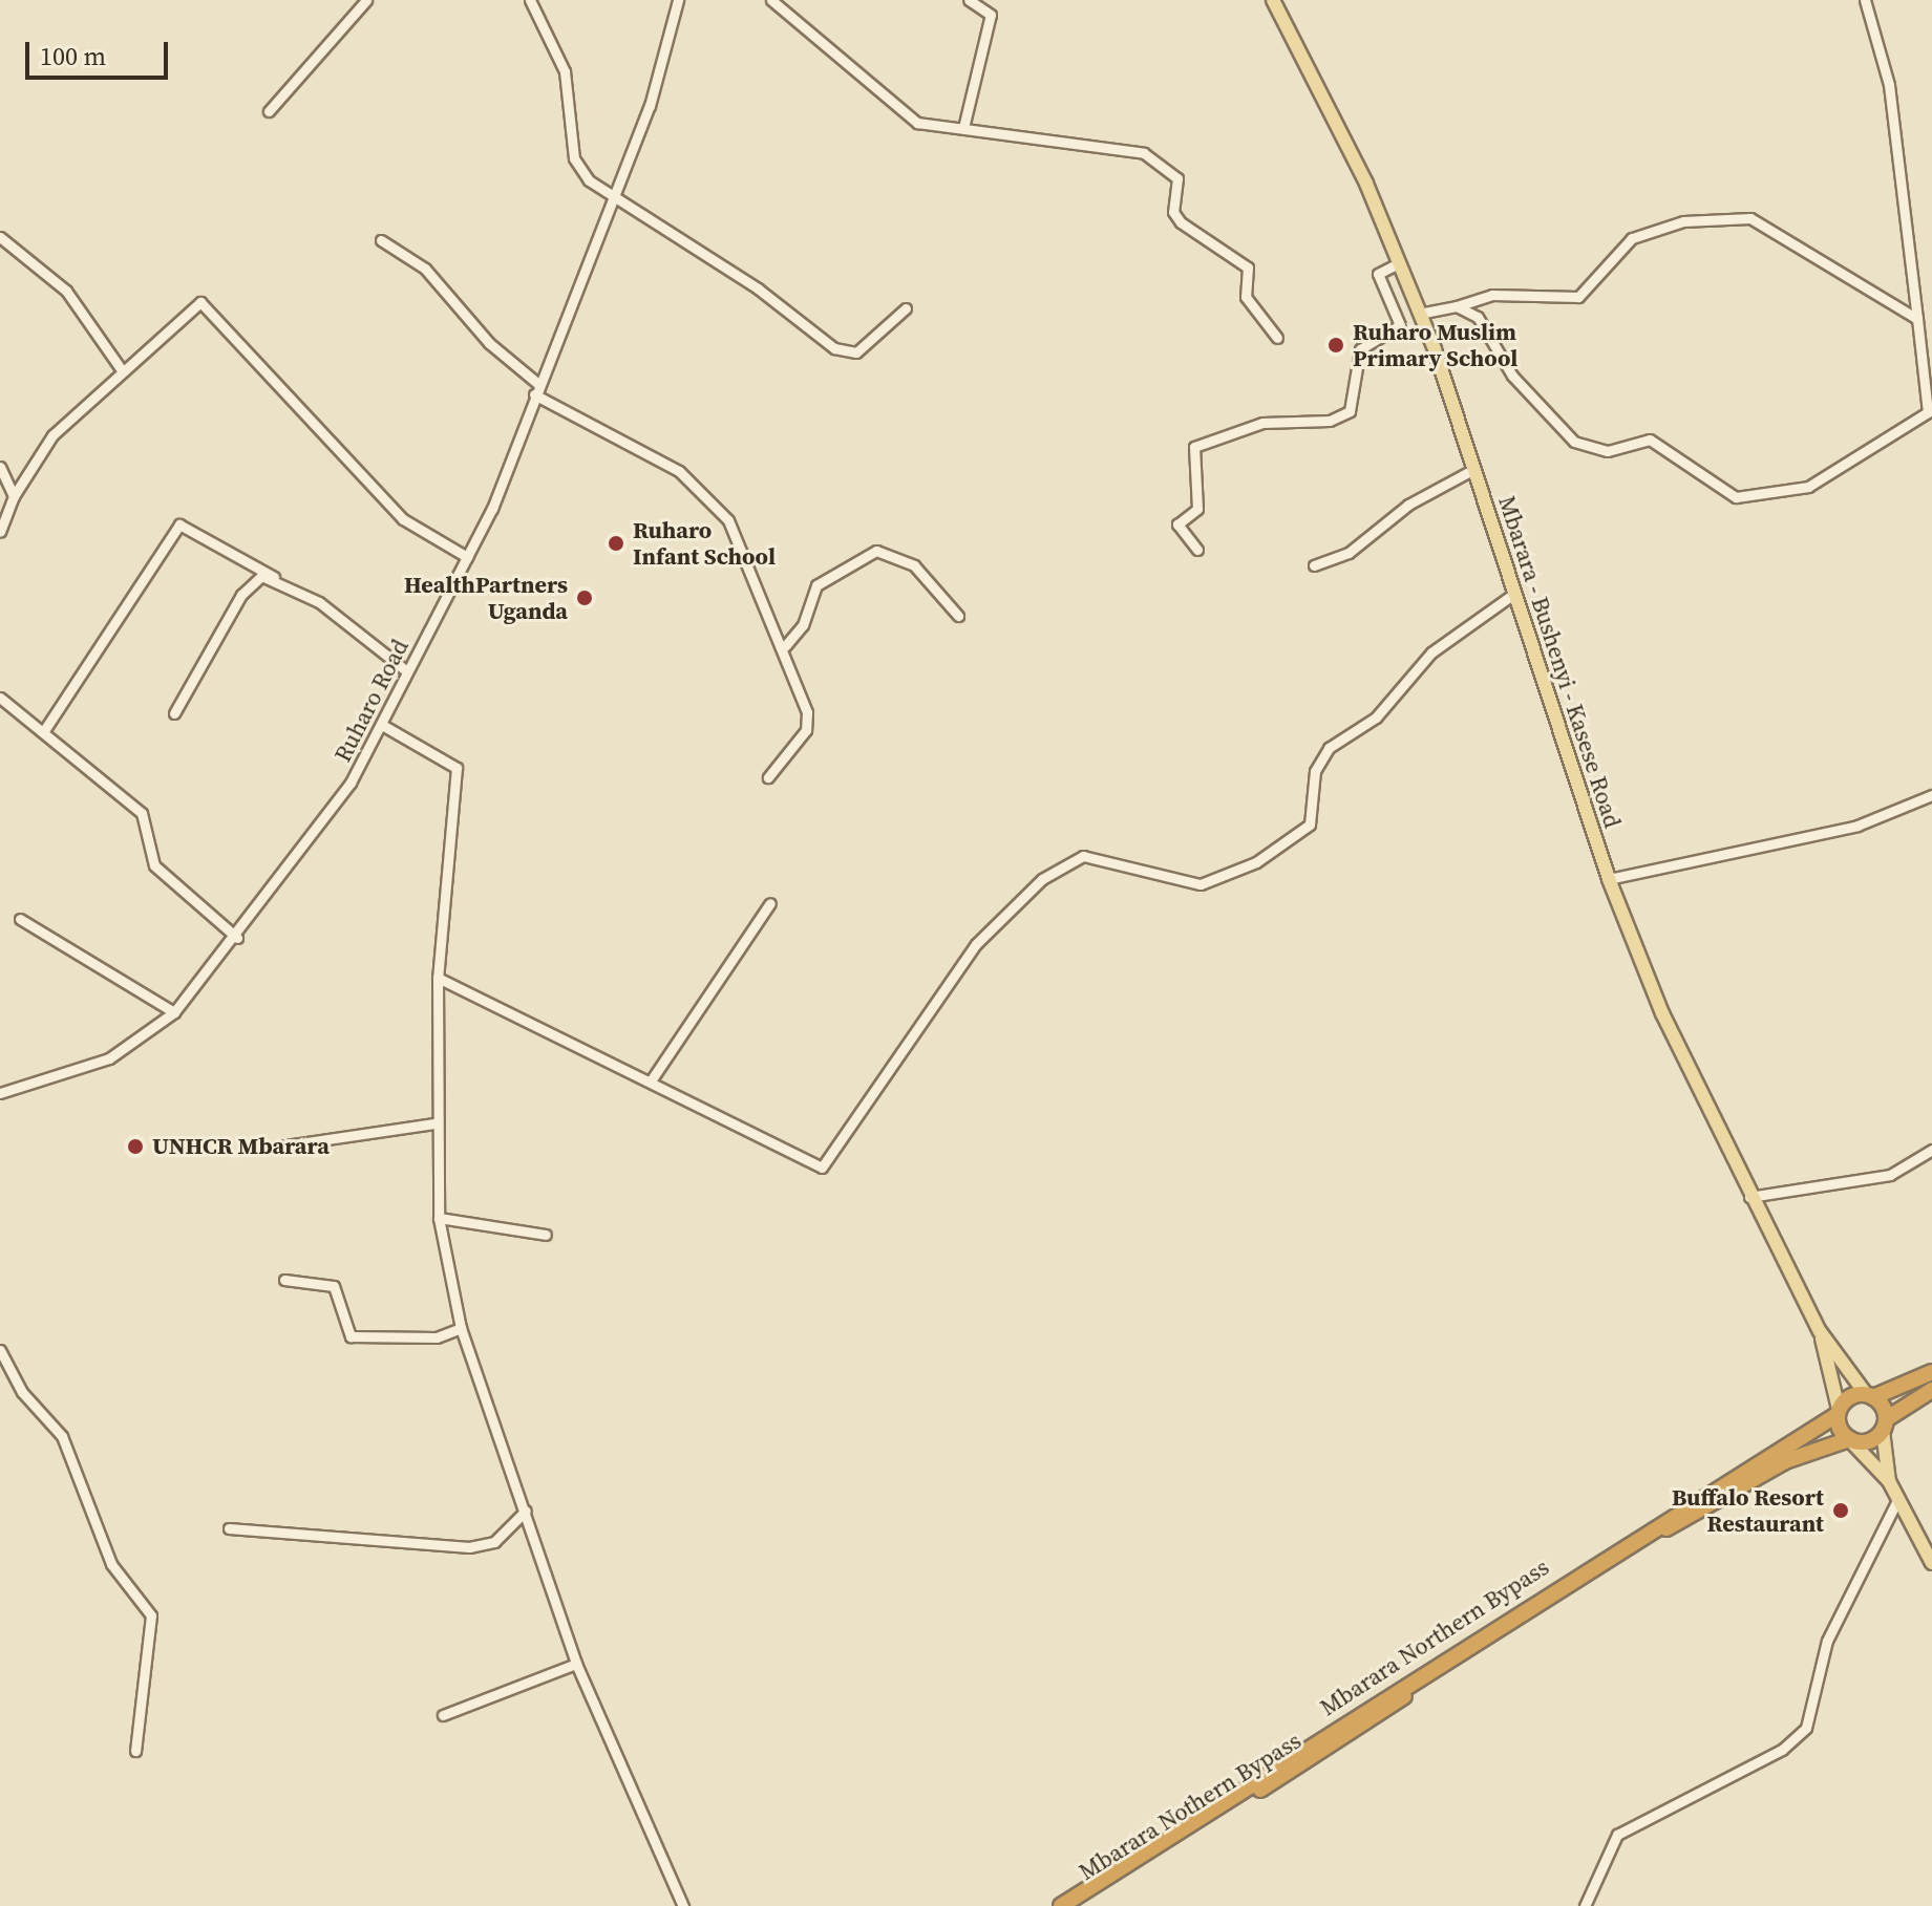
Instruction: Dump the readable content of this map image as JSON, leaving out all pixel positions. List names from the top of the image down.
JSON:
{
  "streets": {
    "highway": ["Mbarara Northern Bypass", "Mbarara Nothern Bypass"],
    "main road": ["Mbarara - Bushenyi - Kasese Road"],
    "street": ["Ruharo Road"]
  },
  "crossings": [
    ["Mbarara - Bushenyi - Kasese Road", "Mbarara Northern Bypass"]
  ],
  "places": [
    "Ruharo Muslim Primary School",
    "Ruharo Infant School",
    "HealthPartners Uganda",
    "UNHCR Mbarara",
    "Buffalo Resort Restaurant"
  ],
  "scale_bar": "100 m"
}
